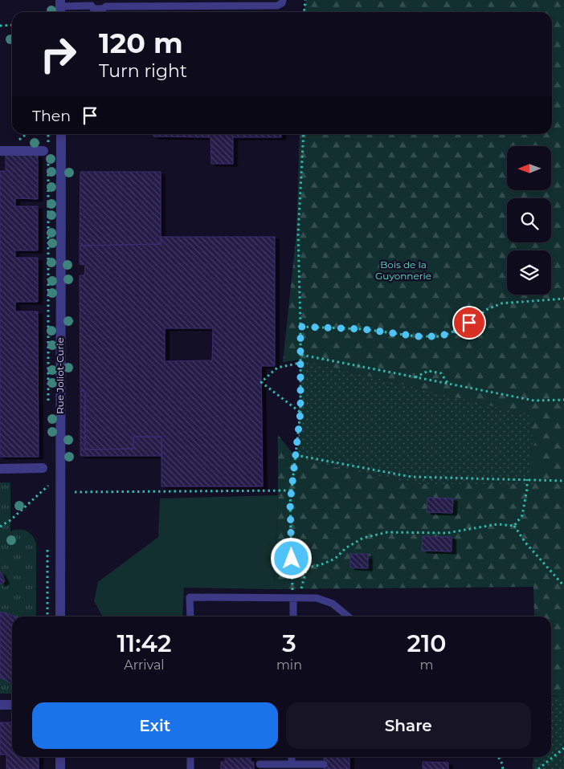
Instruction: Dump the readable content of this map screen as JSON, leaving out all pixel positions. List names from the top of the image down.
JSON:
{
  "streets": {
    "street": ["Rue Joliot-Curie"]
  },
  "parks": ["Bois de la Guyonnerie"],
  "north": "left",
  "page": {
    "turn": ["120 m", "Turn right"],
    "then": "Then",
    "eta": [
      "11:42",
      "Arrival",
      "3",
      "min",
      "210",
      "m"
    ],
    "buttons": ["Exit", "Share"]
  }
}
